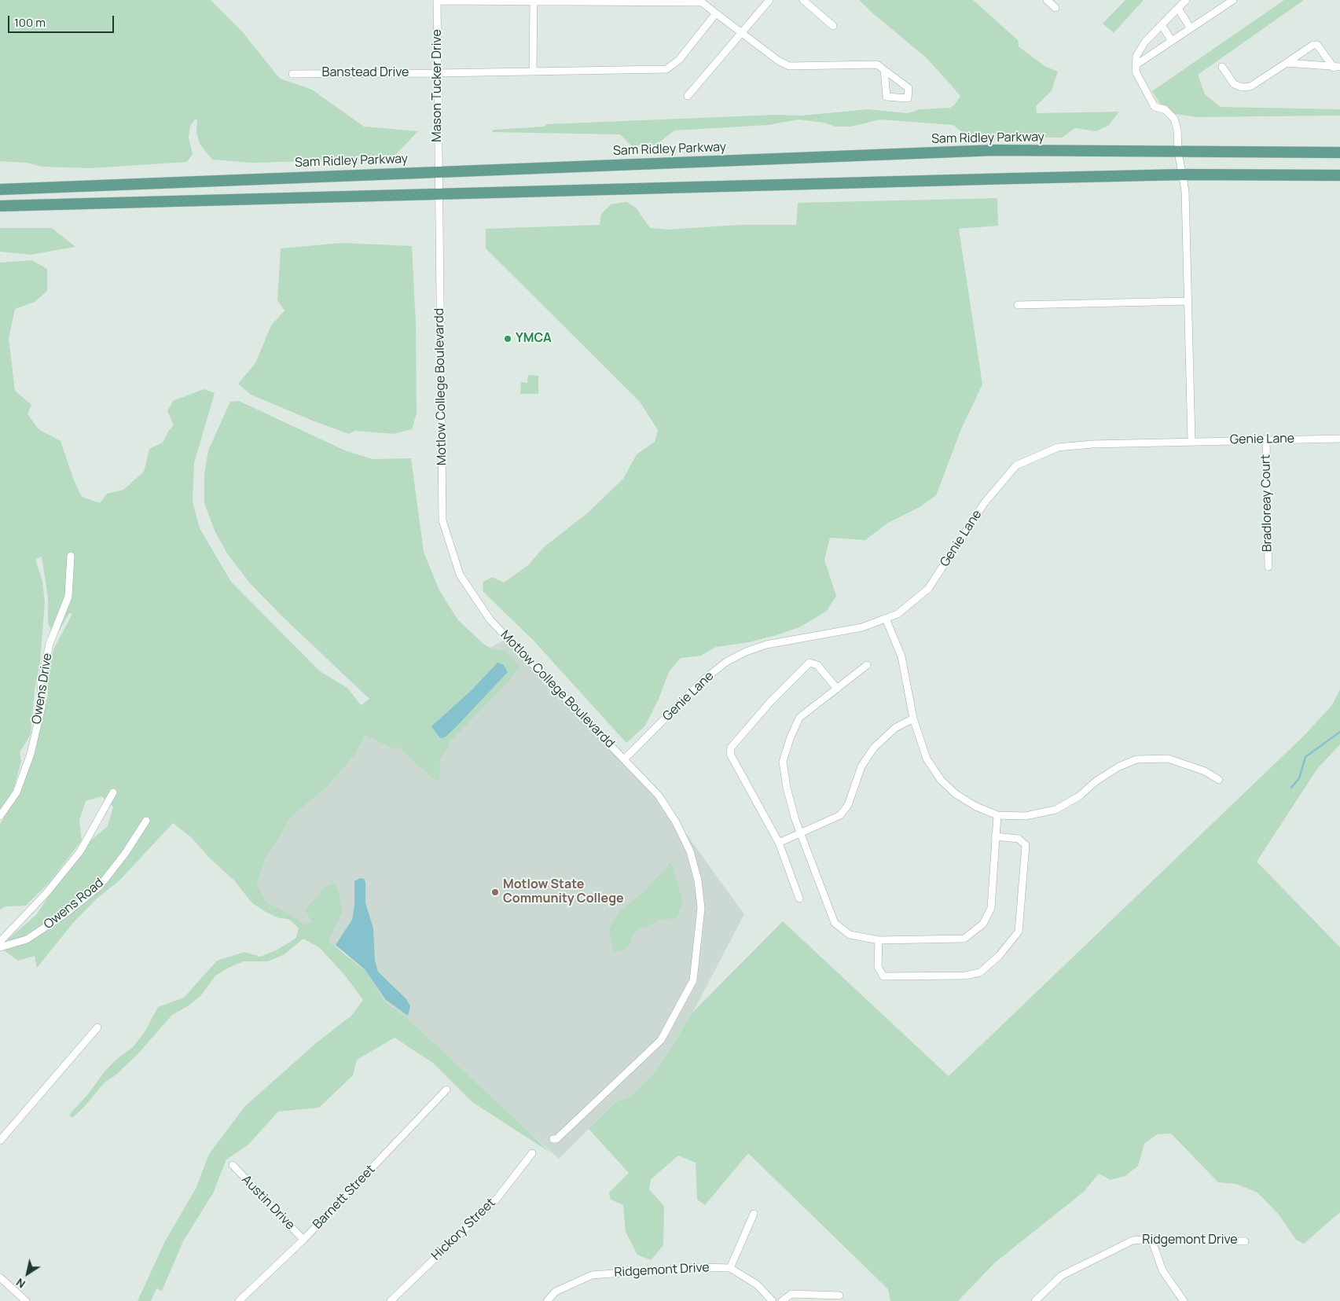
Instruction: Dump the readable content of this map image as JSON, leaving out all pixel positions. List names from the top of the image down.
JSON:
{
  "streets": {
    "main road": ["Sam Ridley Parkway"],
    "street": [
      "Banstead Drive",
      "Mason Tucker Drive",
      "Motlow College Boulevardd",
      "Genie Lane",
      "Bradloreay Court",
      "Owens Drive",
      "Owens Road",
      "Barnett Street",
      "Austin Drive",
      "Hickory Street",
      "Ridgemont Drive"
    ]
  },
  "crossings": [
    ["Banstead Drive", "Mason Tucker Drive"],
    ["Mason Tucker Drive", "Sam Ridley Parkway"],
    ["Mason Tucker Drive", "Motlow College Boulevardd"],
    ["Sam Ridley Parkway", "Motlow College Boulevardd"],
    ["Motlow College Boulevardd", "Genie Lane"],
    ["Genie Lane", "Bradloreay Court"],
    ["Barnett Street", "Austin Drive"]
  ],
  "places": ["YMCA", "Motlow State Community College"],
  "scale_bar": "100 m",
  "north": "bottom left"
}
